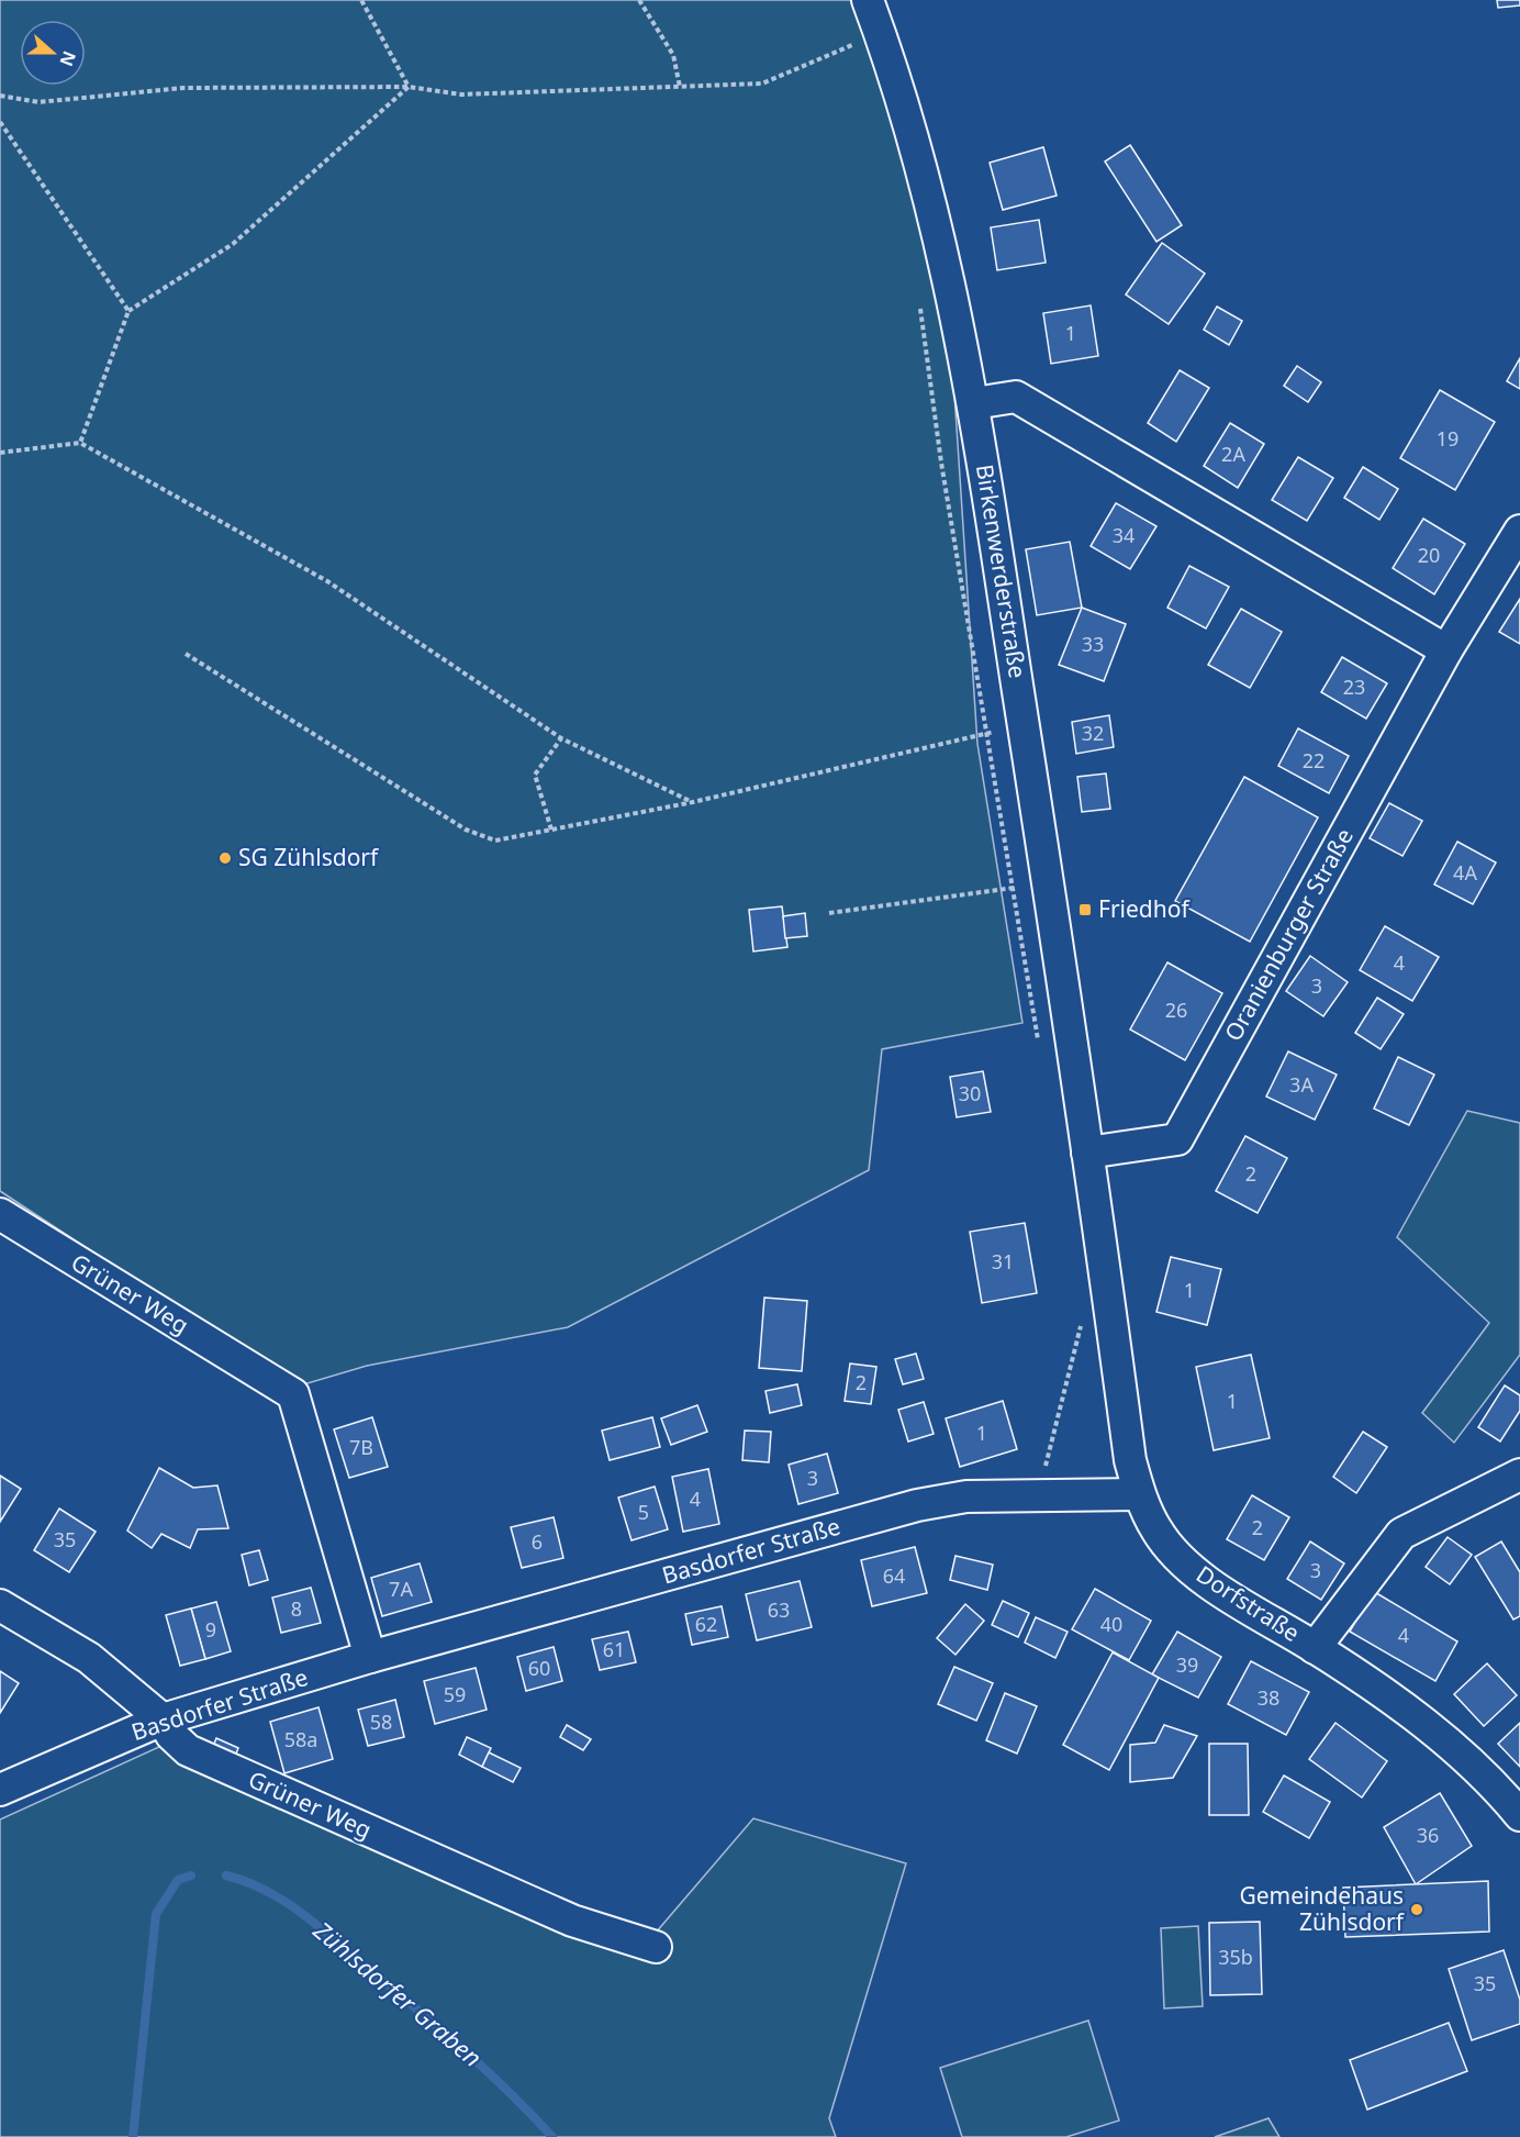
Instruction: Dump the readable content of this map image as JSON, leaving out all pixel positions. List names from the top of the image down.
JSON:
{
  "streets": {
    "street": [
      "Birkenwerderstraße",
      "Oranienburger Straße",
      "Grüner Weg",
      "Basdorfer Straße",
      "Dorfstraße"
    ]
  },
  "crossings": [
    ["Birkenwerderstraße", "Oranienburger Straße"],
    ["Birkenwerderstraße", "Dorfstraße"],
    ["Oranienburger Straße", "Dorfstraße"],
    ["Grüner Weg", "Basdorfer Straße"],
    ["Basdorfer Straße", "Dorfstraße"]
  ],
  "water": ["Zühlsdorfer Graben"],
  "places": {
    "other": ["SG Zühlsdorf", "Gemeindehaus Zühlsdorf"],
    "transit": ["Friedhof"]
  },
  "house_numbers": [
    "1",
    "19",
    "2A",
    "34",
    "20",
    "33",
    "23",
    "32",
    "22",
    "4A",
    "4",
    "3",
    "26",
    "3A",
    "30",
    "2",
    "31",
    "1",
    "2",
    "1",
    "1",
    "7B",
    "3",
    "4",
    "5",
    "2",
    "35",
    "6",
    "3",
    "64",
    "7A",
    "8",
    "63",
    "62",
    "40",
    "9",
    "4",
    "61",
    "39",
    "60",
    "59",
    "38",
    "58",
    "58a",
    "36",
    "35b",
    "35"
  ],
  "north": "right"
}
